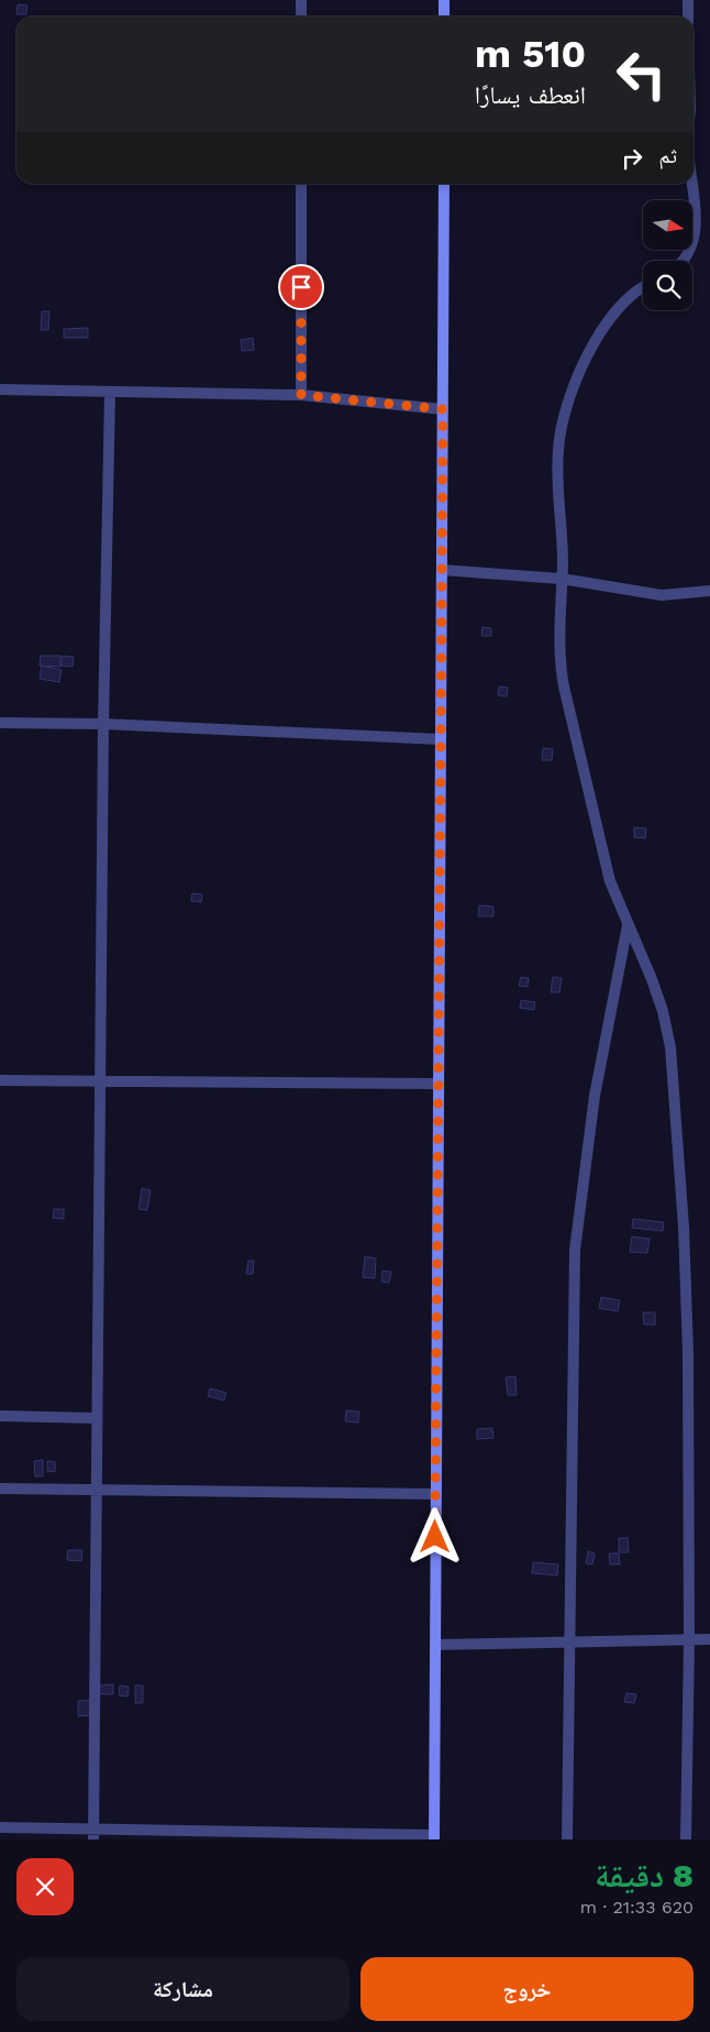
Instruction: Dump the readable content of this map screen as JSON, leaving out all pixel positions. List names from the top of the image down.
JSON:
{
  "north": "right",
  "page": {
    "turn": ["510 m", "انعطف يسارًا"],
    "then": "ثم",
    "heading": ["8 دقيقة", "620 m · 21:33"],
    "buttons": ["خروج", "مشاركة"]
  }
}
